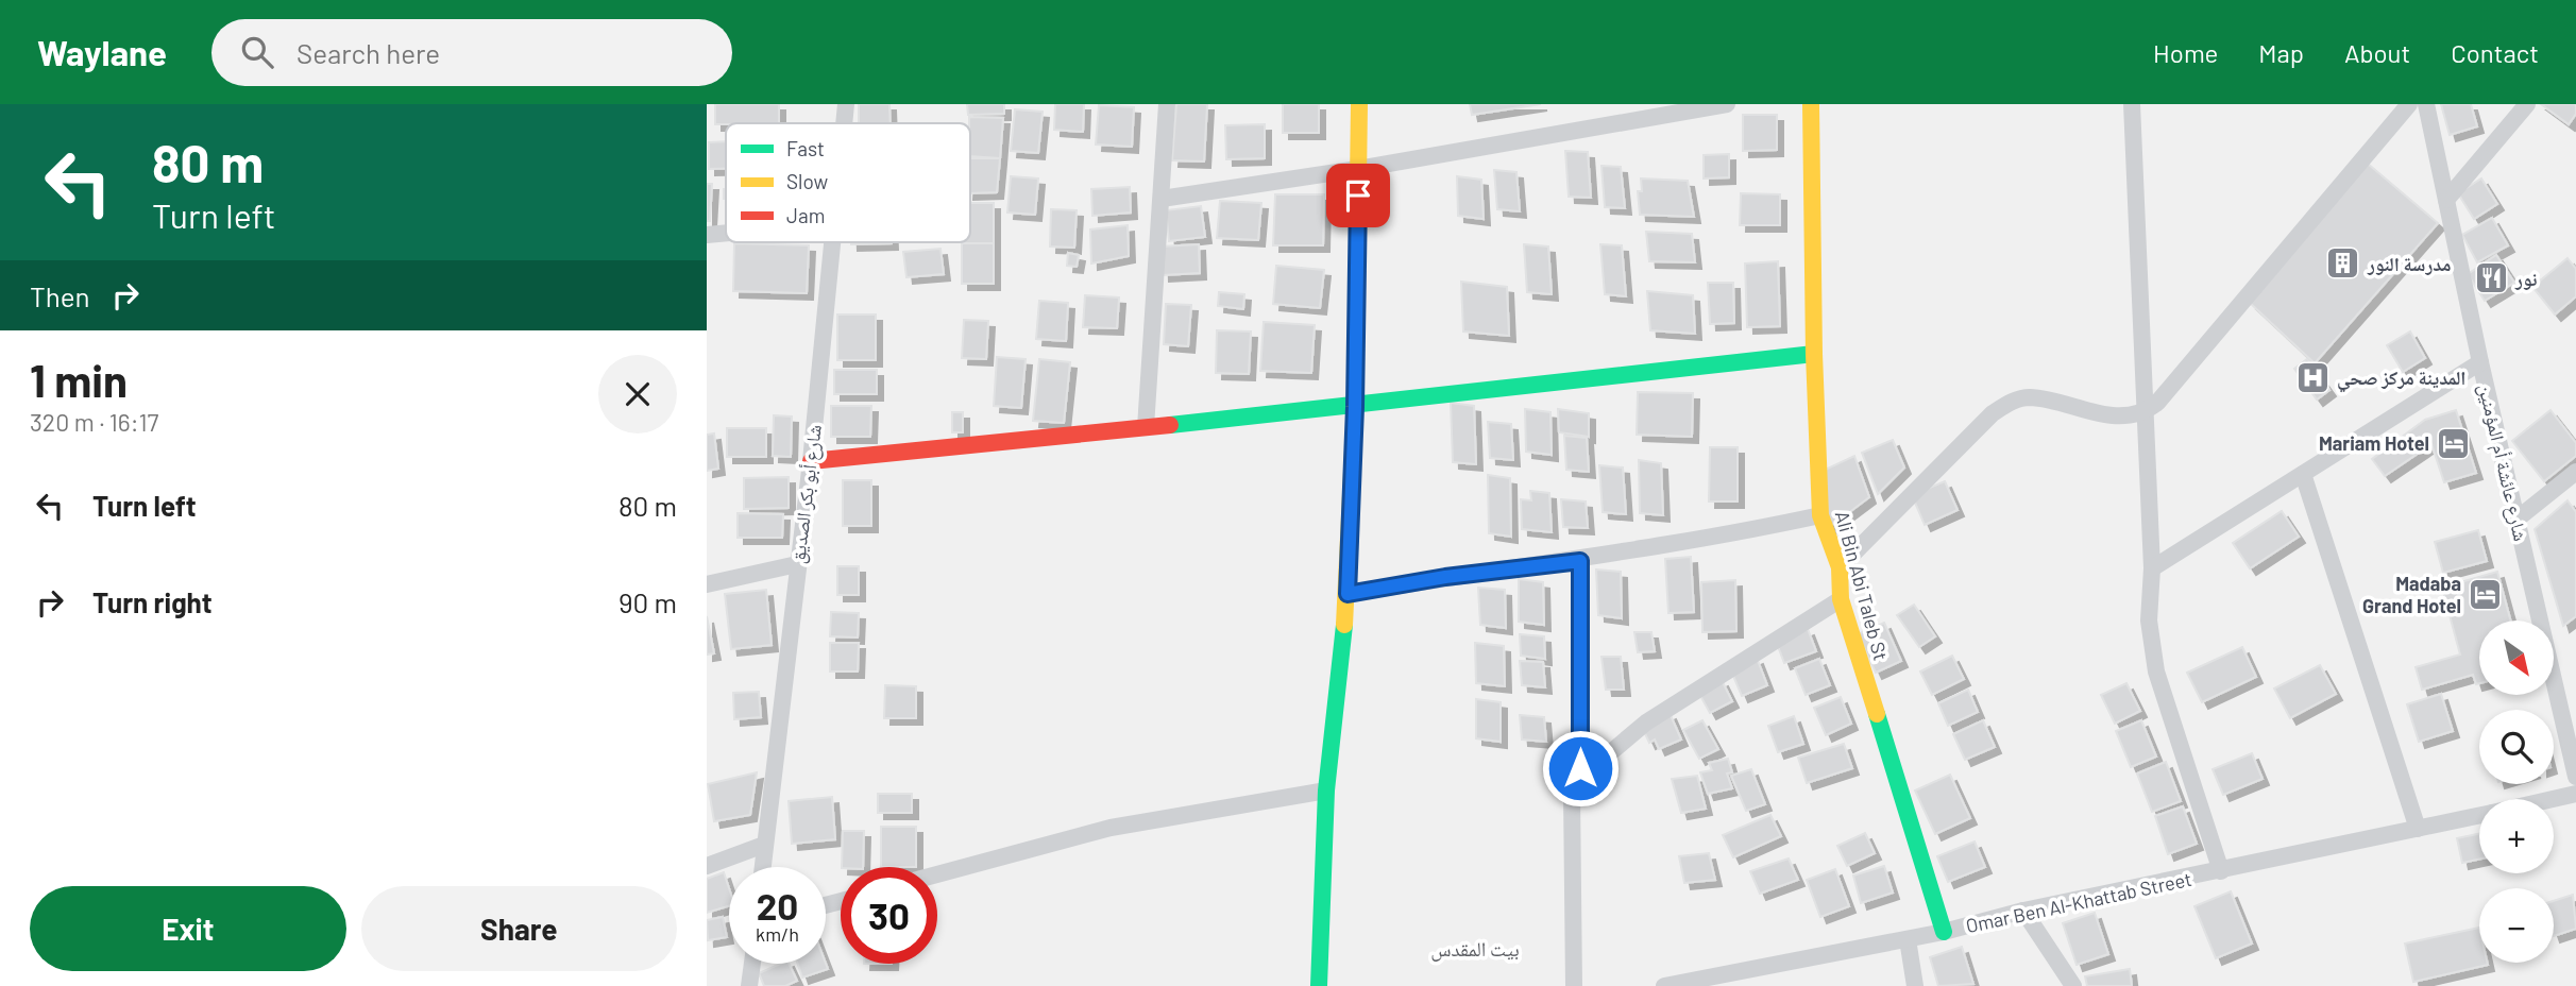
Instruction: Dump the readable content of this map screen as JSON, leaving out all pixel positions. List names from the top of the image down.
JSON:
{
  "streets": {
    "street": [
      "شارع عائشة أم المؤمنين",
      "شارع أبو بكر الصديق",
      "Ali Bin Abi Taleb St",
      "Omar Ben Al-Khattab Street"
    ]
  },
  "crossings": [
    ["Ali Bin Abi Taleb St", "Omar Ben Al-Khattab Street"]
  ],
  "districts": ["بيت المقدس"],
  "places": {
    "building": ["مدرسة النور"],
    "restaurant": ["نور"],
    "hospital": ["المدينة مركز صحي"],
    "hotel": ["Mariam Hotel", "Madaba Grand Hotel"]
  },
  "legend": ["Fast", "Slow", "Jam"],
  "north": "bottom right",
  "page": {
    "header": "Waylane",
    "search": "Search here",
    "nav": [
      "Home",
      "Map",
      "About",
      "Contact"
    ],
    "turn": ["80 m", "Turn left"],
    "then": "Then",
    "heading": ["1 min", "320 m · 16:17"],
    "list": [
      {
        "name": "Turn left",
        "value": "80 m"
      },
      {
        "name": "Turn right",
        "value": "90 m"
      }
    ],
    "map_buttons": ["+", "−"],
    "speed": "20 km/h",
    "limit": "30",
    "buttons": ["Exit", "Share"]
  }
}
